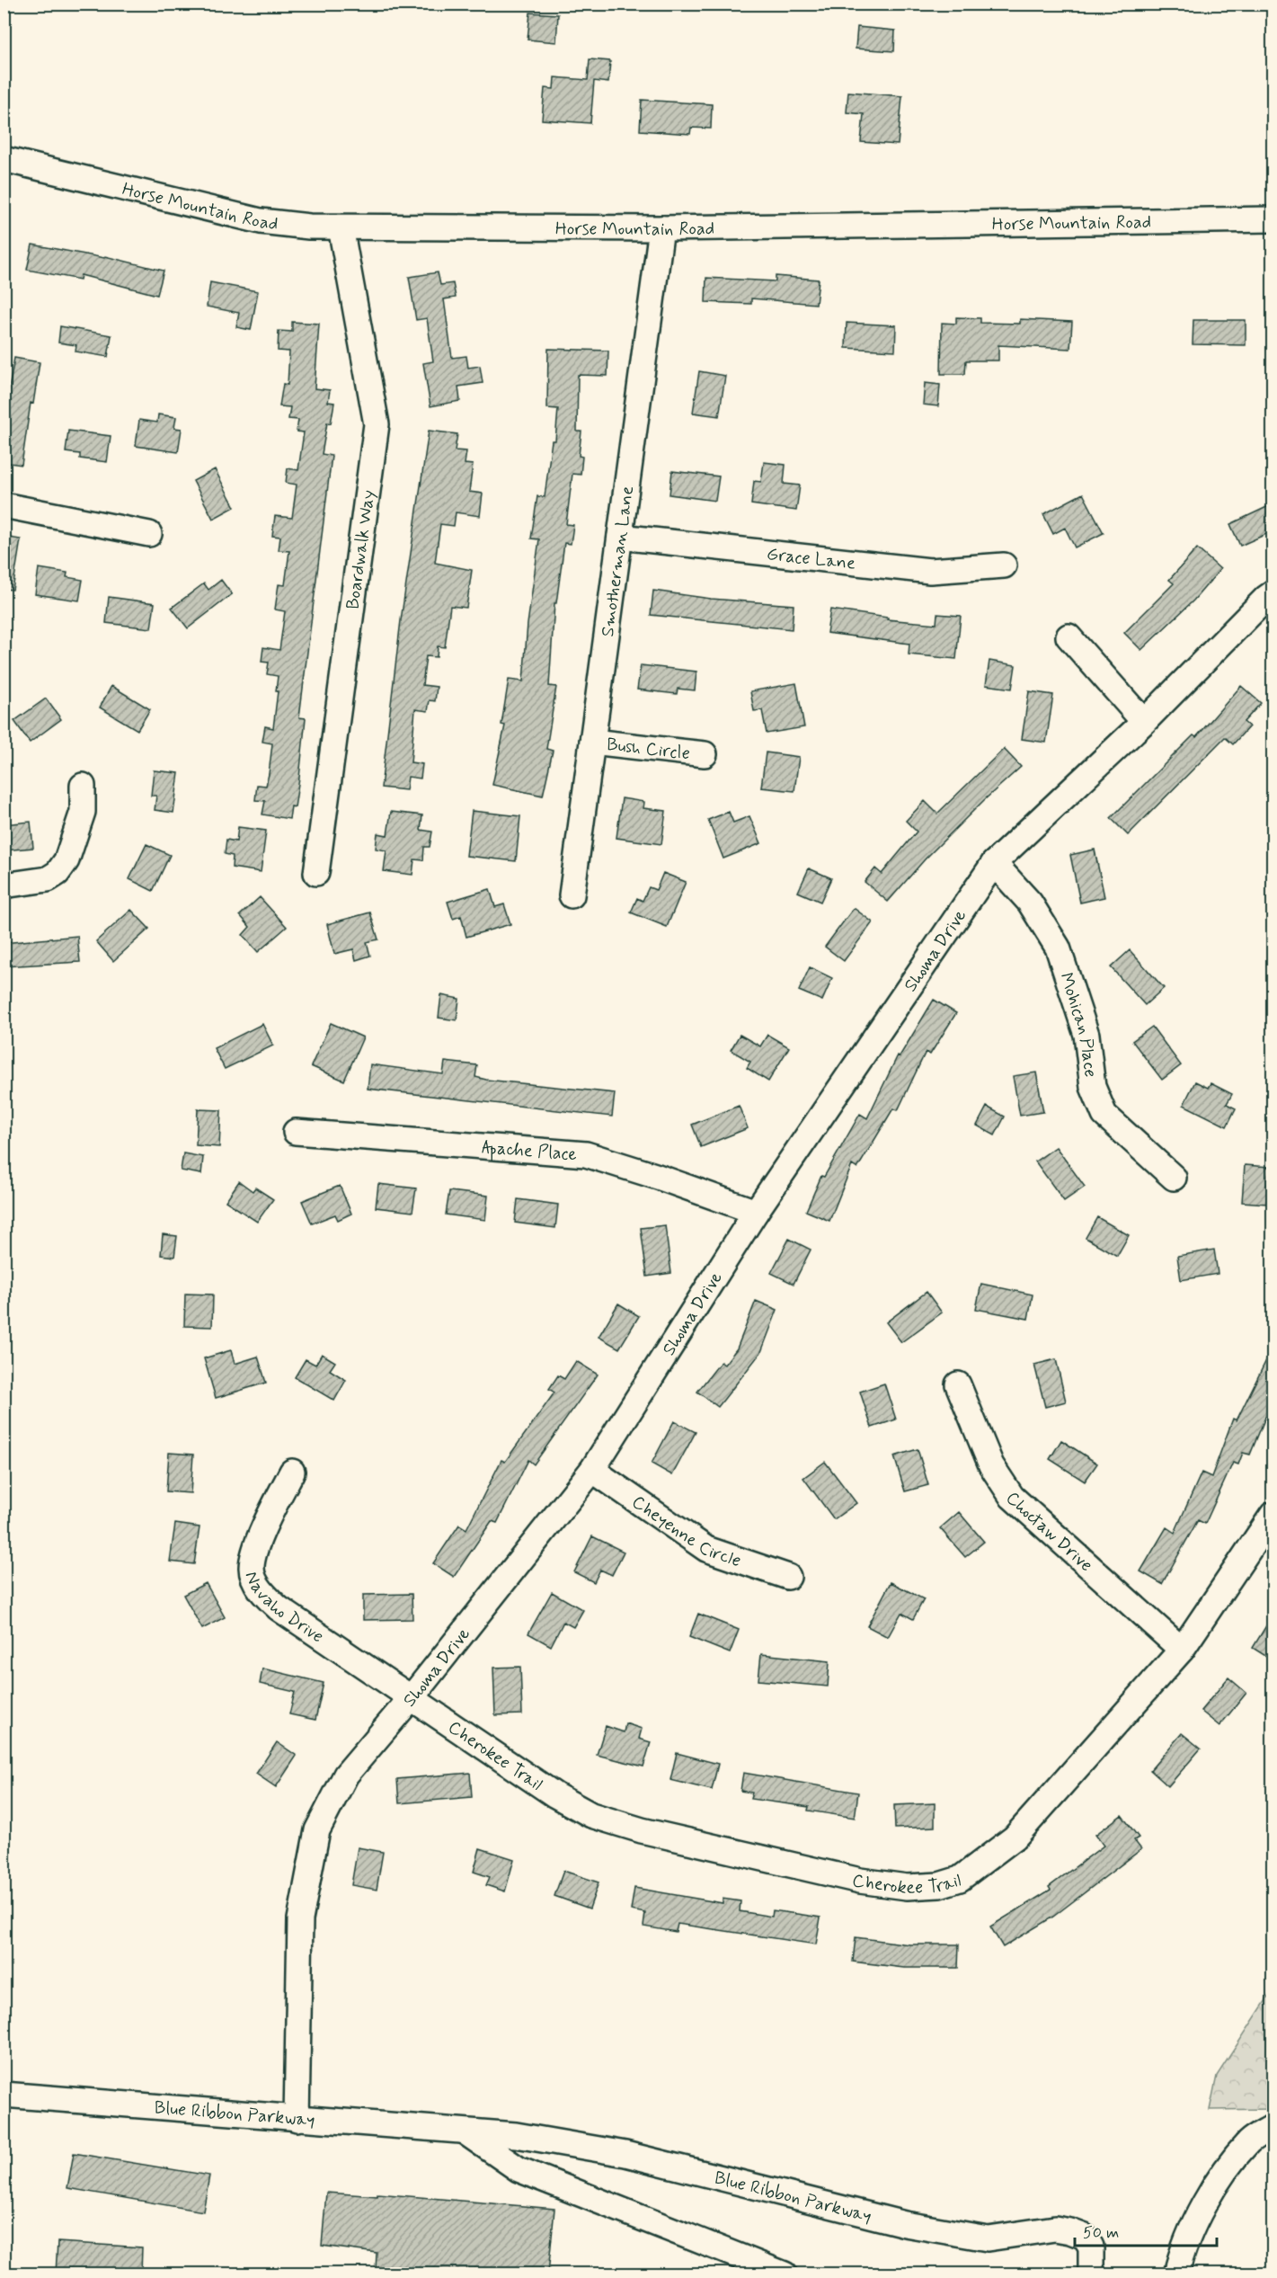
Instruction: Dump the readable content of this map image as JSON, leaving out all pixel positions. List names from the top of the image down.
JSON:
{
  "streets": {
    "street": [
      "Horse Mountain Road",
      "Boardwalk Way",
      "Grace Lane",
      "Smotherman Lane",
      "Bush Circle",
      "Shoma Drive",
      "Mohican Place",
      "Apache Place",
      "Cheyenne Circle",
      "Choctaw Drive",
      "Navaho Drive",
      "Cherokee Trail",
      "Blue Ribbon Parkway"
    ]
  },
  "crossings": [
    ["Horse Mountain Road", "Boardwalk Way"],
    ["Horse Mountain Road", "Smotherman Lane"],
    ["Grace Lane", "Smotherman Lane"],
    ["Smotherman Lane", "Bush Circle"],
    ["Shoma Drive", "Mohican Place"],
    ["Shoma Drive", "Apache Place"],
    ["Shoma Drive", "Cheyenne Circle"],
    ["Shoma Drive", "Navaho Drive"],
    ["Shoma Drive", "Cherokee Trail"],
    ["Shoma Drive", "Blue Ribbon Parkway"],
    ["Choctaw Drive", "Cherokee Trail"],
    ["Navaho Drive", "Cherokee Trail"]
  ],
  "scale_bar": "50 m"
}
